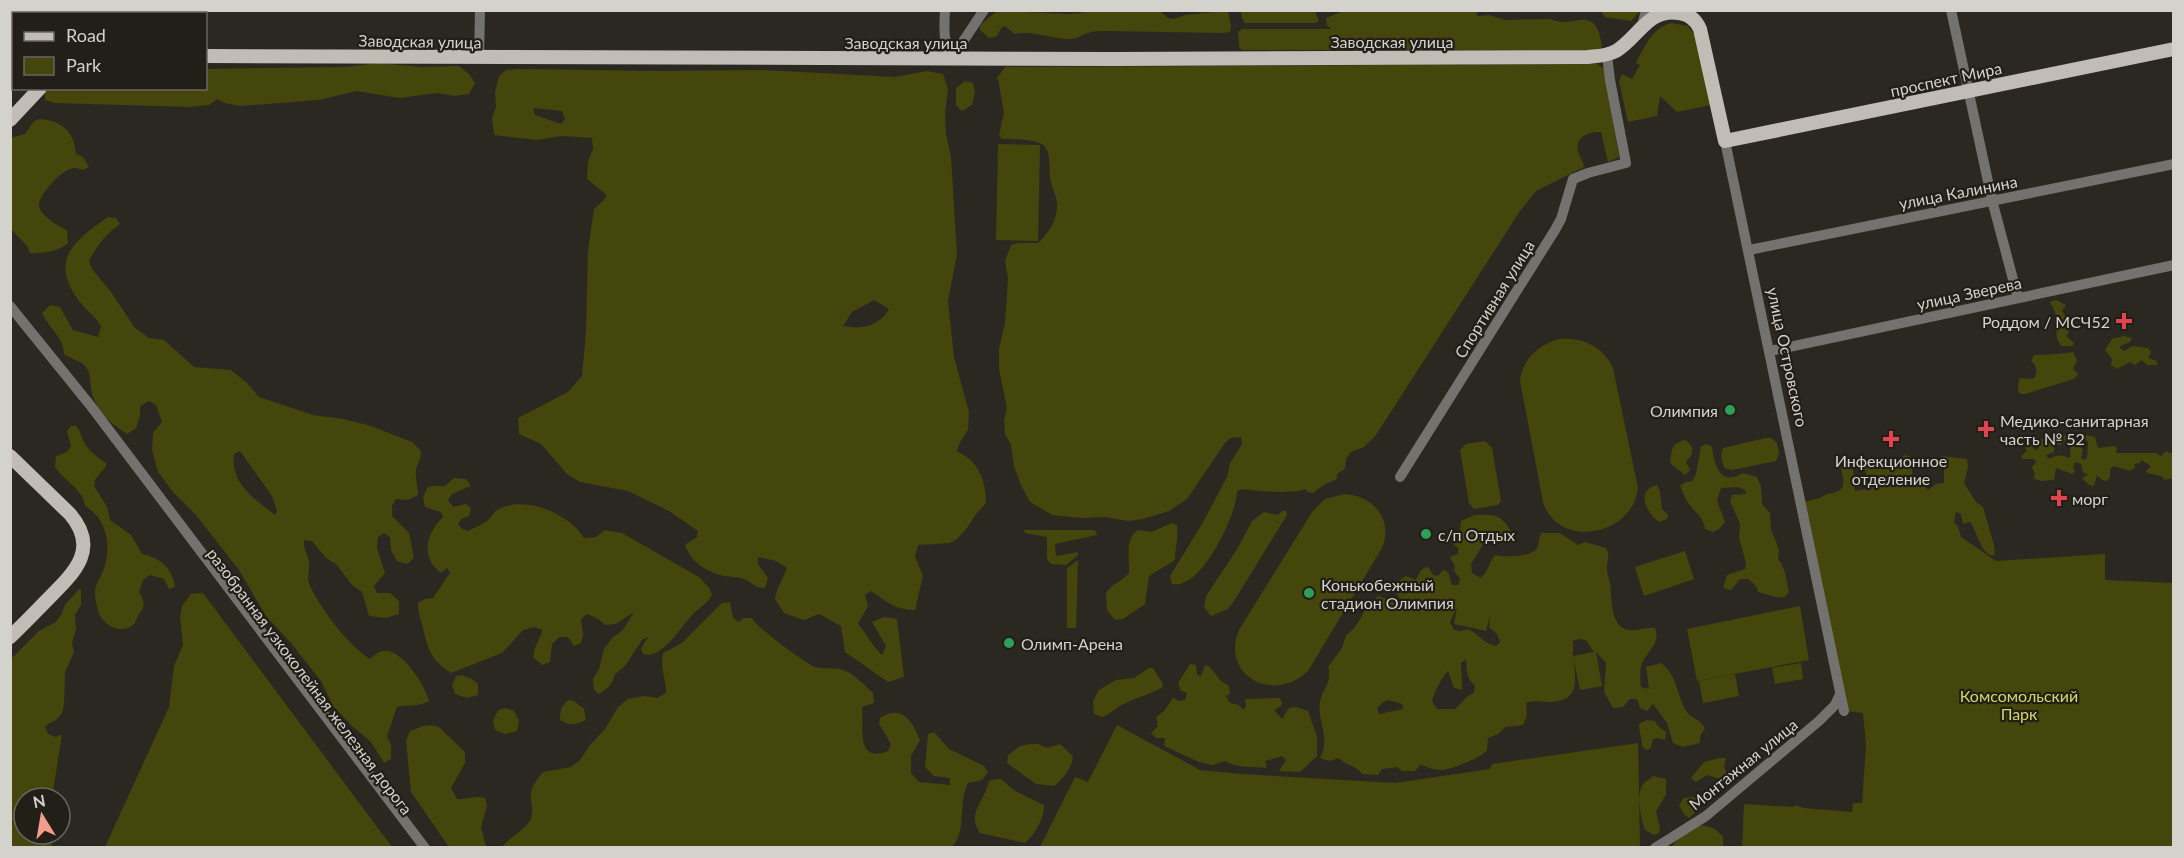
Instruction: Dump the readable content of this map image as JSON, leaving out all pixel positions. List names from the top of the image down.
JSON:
{
  "streets": {
    "main road": ["Заводская улица", "проспект Мира", "улица Островского"],
    "street": [
      "улица Калинина",
      "улица Зверева",
      "Спортивная улица",
      "разобранная узкоколейная железная дорога",
      "Монтажная улица"
    ]
  },
  "crossings": [
    ["Заводская улица", "Спортивная улица"],
    ["проспект Мира", "улица Островского"],
    ["улица Калинина", "улица Островского"],
    ["улица Зверева", "улица Островского"],
    ["улица Островского", "Монтажная улица"]
  ],
  "parks": ["Комсомольский Парк"],
  "places": {
    "health": [
      "Роддом / МСЧ52",
      "Медико-санитарная часть № 52",
      "Инфекционное отделение",
      "морг"
    ],
    "other": [
      "Олимпия",
      "с/п Отдых",
      "Конькобежный стадион Олимпия",
      "Олимп-Арена"
    ]
  },
  "legend": ["Road", "Park"],
  "north": "top"
}
